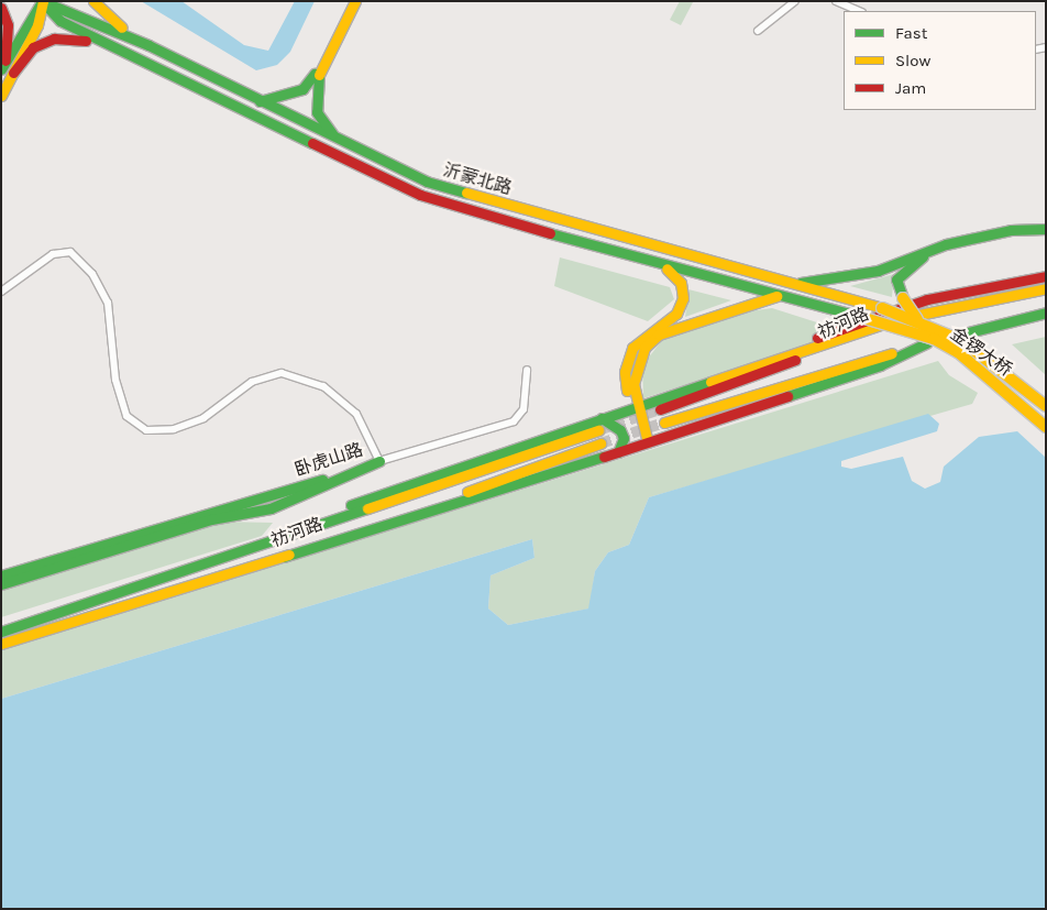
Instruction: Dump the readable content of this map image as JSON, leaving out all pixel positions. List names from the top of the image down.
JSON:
{
  "streets": {
    "main road": [
      "沂蒙北路",
      "祊河路",
      "金锣大桥",
      "卧虎山路"
    ]
  },
  "crossings": [
    ["沂蒙北路", "金锣大桥"]
  ],
  "legend": ["Fast", "Slow", "Jam"]
}
